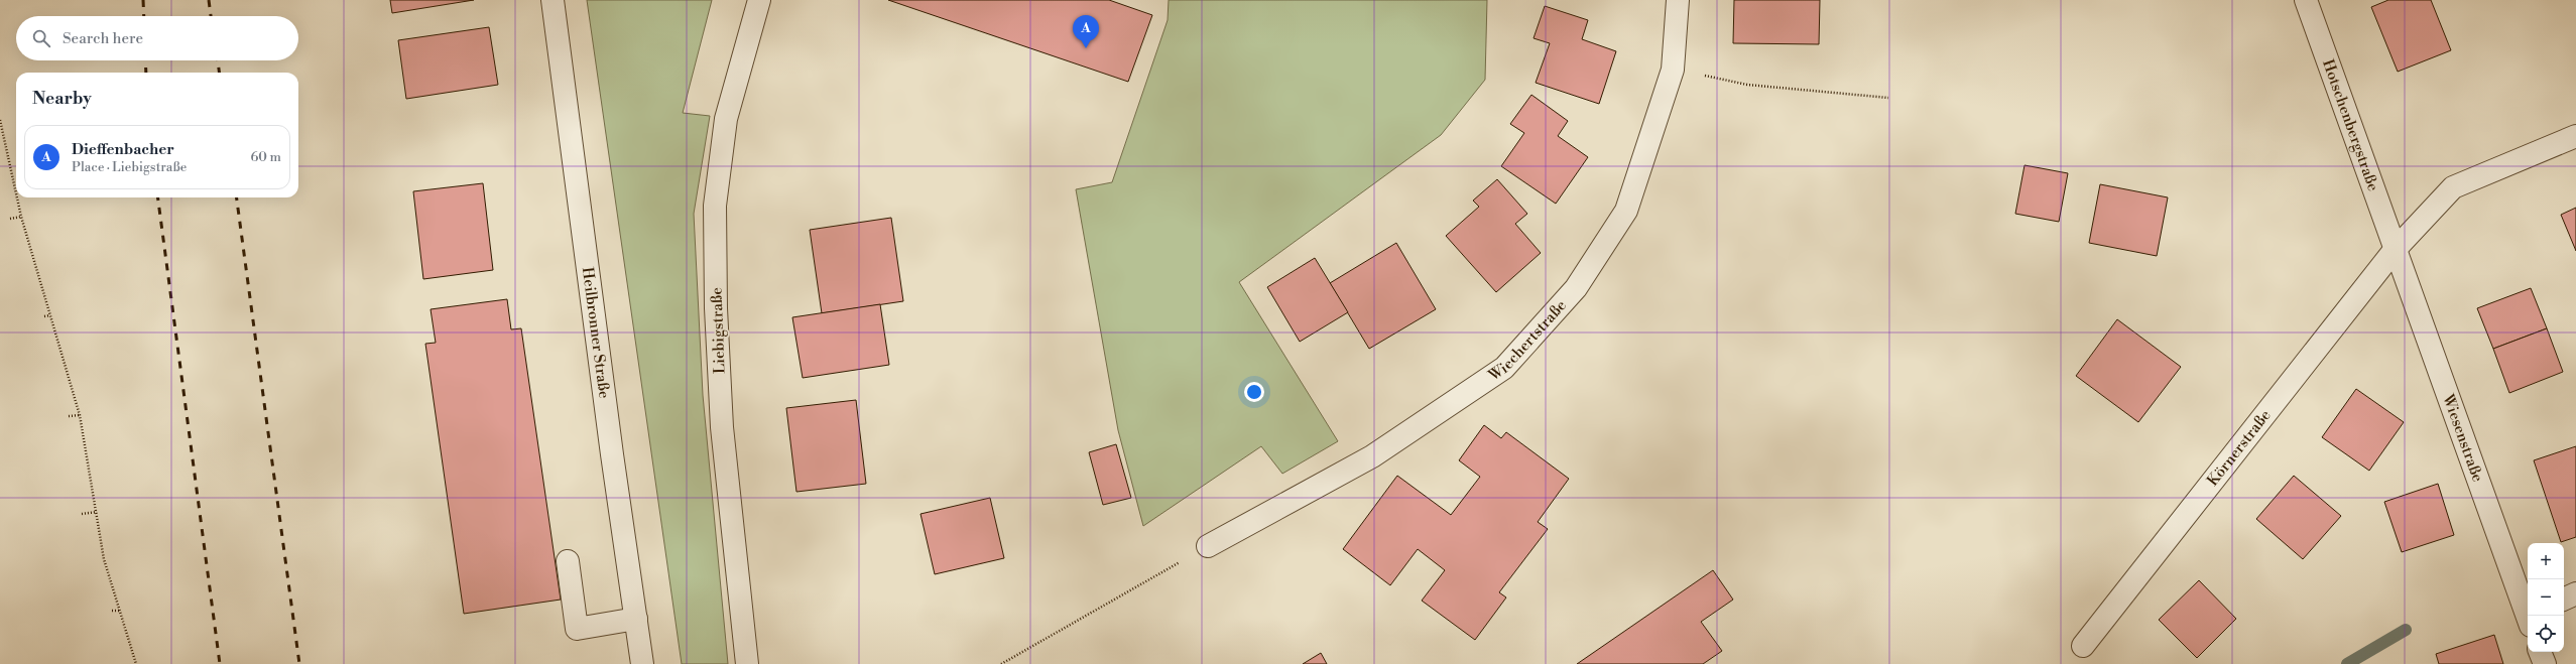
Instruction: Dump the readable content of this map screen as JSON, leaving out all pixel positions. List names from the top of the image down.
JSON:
{
  "streets": {
    "street": [
      "Hotschenbergstraße",
      "Liebigstraße",
      "Heilbronner Straße",
      "Wiechertstraße",
      "Wiesenstraße",
      "Körnerstraße"
    ]
  },
  "crossings": [
    ["Hotschenbergstraße", "Wiesenstraße"],
    ["Hotschenbergstraße", "Körnerstraße"],
    ["Wiesenstraße", "Körnerstraße"]
  ],
  "page": {
    "pins": "A",
    "search": "Search here",
    "heading": "Nearby",
    "list": [
      {
        "mark": "A",
        "name": "Dieffenbacher",
        "note": "Place · Liebigstraße",
        "value": "60 m"
      }
    ],
    "map_buttons": ["+", "−"]
  }
}
